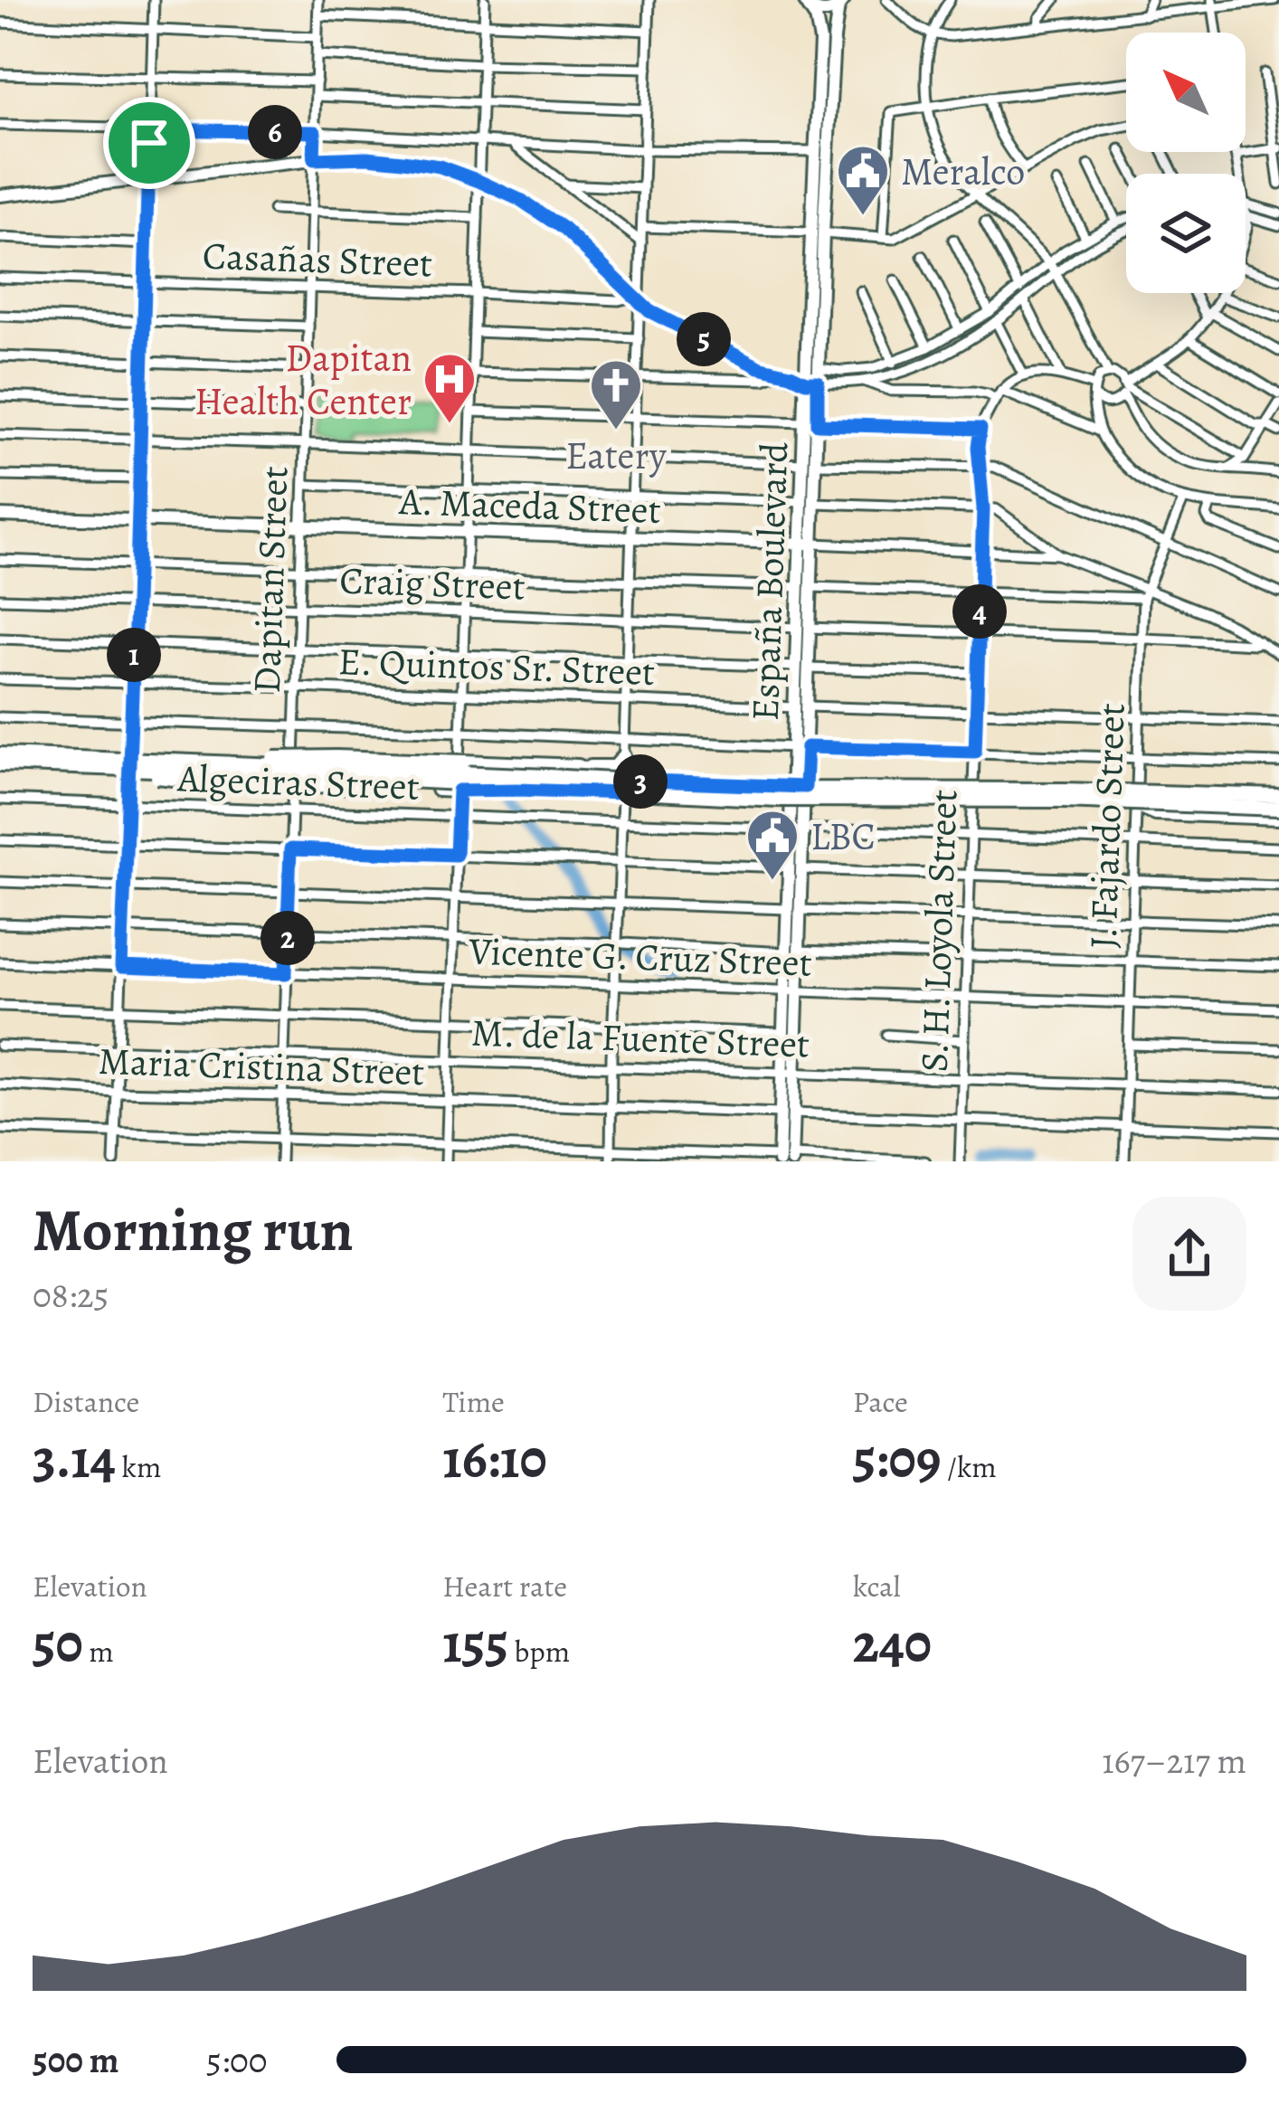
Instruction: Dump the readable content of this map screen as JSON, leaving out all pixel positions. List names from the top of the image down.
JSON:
{
  "streets": {
    "main road": ["A. Maceda Street", "Dapitan Street", "España Boulevard"],
    "street": [
      "Casañas Street",
      "Craig Street",
      "E. Quintos Sr. Street",
      "Algeciras Street",
      "J. Fajardo Street",
      "S. H. Loyola Street",
      "Vicente G. Cruz Street",
      "M. de la Fuente Street",
      "Maria Cristina Street"
    ]
  },
  "crossings": [
    ["Casañas Street", "Dapitan Street"],
    ["A. Maceda Street", "Dapitan Street"],
    ["A. Maceda Street", "España Boulevard"],
    ["A. Maceda Street", "S. H. Loyola Street"],
    ["Dapitan Street", "Craig Street"],
    ["Dapitan Street", "E. Quintos Sr. Street"],
    ["Dapitan Street", "Algeciras Street"],
    ["Dapitan Street", "Vicente G. Cruz Street"],
    ["Dapitan Street", "M. de la Fuente Street"],
    ["Dapitan Street", "Maria Cristina Street"],
    ["España Boulevard", "Craig Street"],
    ["España Boulevard", "E. Quintos Sr. Street"],
    ["España Boulevard", "Algeciras Street"],
    ["España Boulevard", "Vicente G. Cruz Street"],
    ["España Boulevard", "M. de la Fuente Street"],
    ["España Boulevard", "Maria Cristina Street"],
    ["Craig Street", "J. Fajardo Street"],
    ["Craig Street", "S. H. Loyola Street"],
    ["E. Quintos Sr. Street", "J. Fajardo Street"],
    ["E. Quintos Sr. Street", "S. H. Loyola Street"],
    ["Algeciras Street", "J. Fajardo Street"],
    ["Algeciras Street", "S. H. Loyola Street"],
    ["J. Fajardo Street", "Vicente G. Cruz Street"],
    ["J. Fajardo Street", "M. de la Fuente Street"],
    ["J. Fajardo Street", "Maria Cristina Street"],
    ["S. H. Loyola Street", "Vicente G. Cruz Street"],
    ["S. H. Loyola Street", "M. de la Fuente Street"],
    ["S. H. Loyola Street", "Maria Cristina Street"]
  ],
  "places": {
    "public building": ["Meralco", "LBC"],
    "hospital": ["Dapitan Health Center"],
    "church": ["Eatery"]
  },
  "north": "top left",
  "page": {
    "pins": [
      "6",
      "5",
      "4",
      "1",
      "3",
      "2"
    ],
    "heading": ["Morning run", "08:25"],
    "stats": [
      ["Distance", "3.14 km"],
      ["Time", "16:10"],
      ["Pace", "5:09 /km"],
      ["Elevation", "50 m"],
      ["Heart rate", "155 bpm"],
      ["kcal", "240"]
    ],
    "chart": ["Elevation", "167–217 m"],
    "list": [
      {
        "name": "500 m",
        "note": "5:00"
      }
    ]
  }
}
